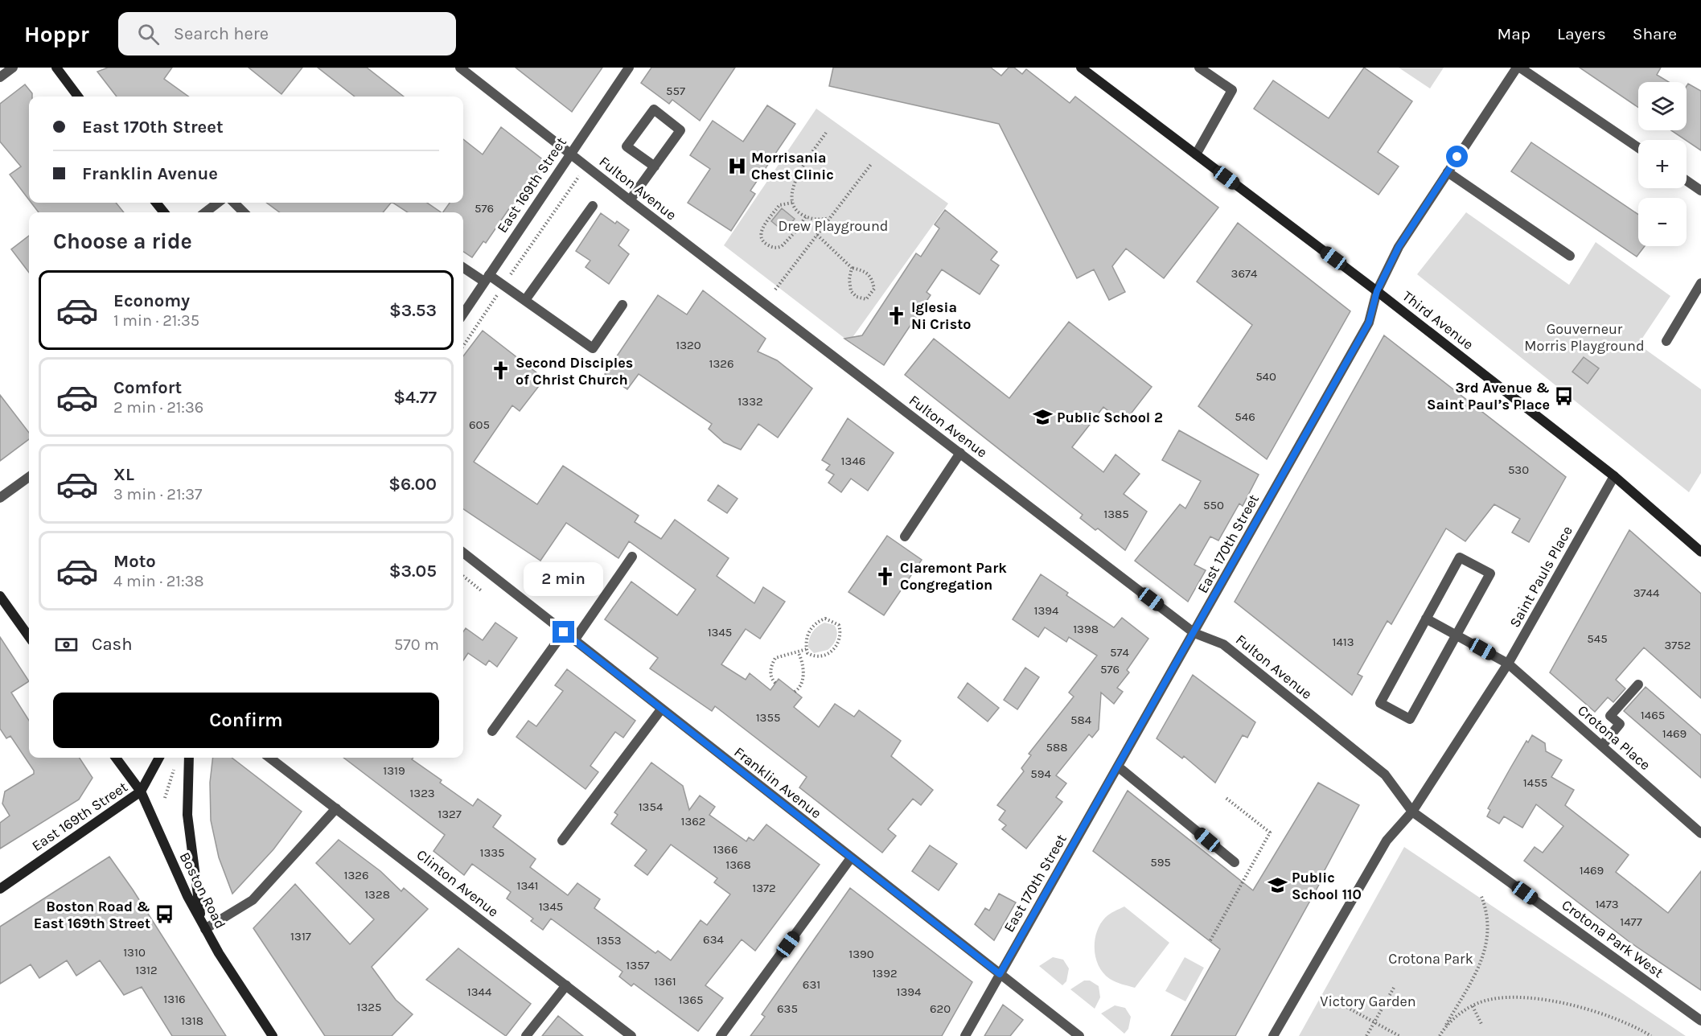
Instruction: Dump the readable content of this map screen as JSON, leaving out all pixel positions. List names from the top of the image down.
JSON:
{
  "streets": {
    "main road": ["East 169th Street", "Third Avenue", "Boston Road"],
    "street": [
      "Fulton Avenue",
      "East 170th Street",
      "Saint Pauls Place",
      "Crotona Place",
      "Franklin Avenue",
      "Clinton Avenue",
      "Crotona Park West"
    ]
  },
  "crossings": [
    ["East 169th Street", "Fulton Avenue"],
    ["East 169th Street", "Boston Road"],
    ["Fulton Avenue", "East 170th Street"],
    ["Fulton Avenue", "Saint Pauls Place"],
    ["Fulton Avenue", "Crotona Park West"],
    ["Third Avenue", "East 170th Street"],
    ["Third Avenue", "Saint Pauls Place"],
    ["East 170th Street", "Franklin Avenue"],
    ["Saint Pauls Place", "Crotona Place"],
    ["Saint Pauls Place", "Crotona Park West"]
  ],
  "parks": [
    "Drew Playground",
    "Gouverneur Morris Playground",
    "Crotona Park",
    "Victory Garden"
  ],
  "places": {
    "hospital": ["Morrisania Chest Clinic"],
    "church": ["Iglesia Ni Cristo", "Second Disciples of Christ Church", "Claremont Park Congregation"],
    "bus stop": ["3rd Avenue & Saint Paul’s Place", "Boston Road & East 169th Street"],
    "school or university": ["Public School 2", "Public School 110"]
  },
  "house_numbers": [
    "557",
    "576",
    "3674",
    "1320",
    "1326",
    "540",
    "1332",
    "546",
    "605",
    "1346",
    "530",
    "550",
    "1385",
    "3744",
    "1394",
    "1398",
    "1345",
    "545",
    "1413",
    "3752",
    "574",
    "576",
    "1465",
    "1355",
    "584",
    "1469",
    "588",
    "1319",
    "594",
    "1455",
    "1323",
    "1354",
    "1327",
    "1362",
    "1366",
    "1335",
    "595",
    "1368",
    "1469",
    "1326",
    "1341",
    "1372",
    "1328",
    "1473",
    "1345",
    "1477",
    "1317",
    "634",
    "1353",
    "1310",
    "1390",
    "1357",
    "1312",
    "1392",
    "1361",
    "631",
    "1344",
    "1394",
    "1316",
    "1365",
    "1325",
    "635",
    "620",
    "1318"
  ],
  "page": {
    "header": "Hoppr",
    "search": "Search here",
    "nav": ["Map", "Layers", "Share"],
    "map_buttons": ["+", "−"],
    "banner": ["East 170th Street", "Franklin Avenue"],
    "heading": "Choose a ride",
    "list": [
      {
        "name": "Economy",
        "note": "1 min · 21:35",
        "value": "$3.53"
      },
      {
        "name": "Comfort",
        "note": "2 min · 21:36",
        "value": "$4.77"
      },
      {
        "name": "XL",
        "note": "3 min · 21:37",
        "value": "$6.00"
      },
      {
        "name": "Moto",
        "note": "4 min · 21:38",
        "value": "$3.05"
      }
    ],
    "bubble": "2 min",
    "pay": ["Cash", "570 m"],
    "buttons": "Confirm"
  }
}
